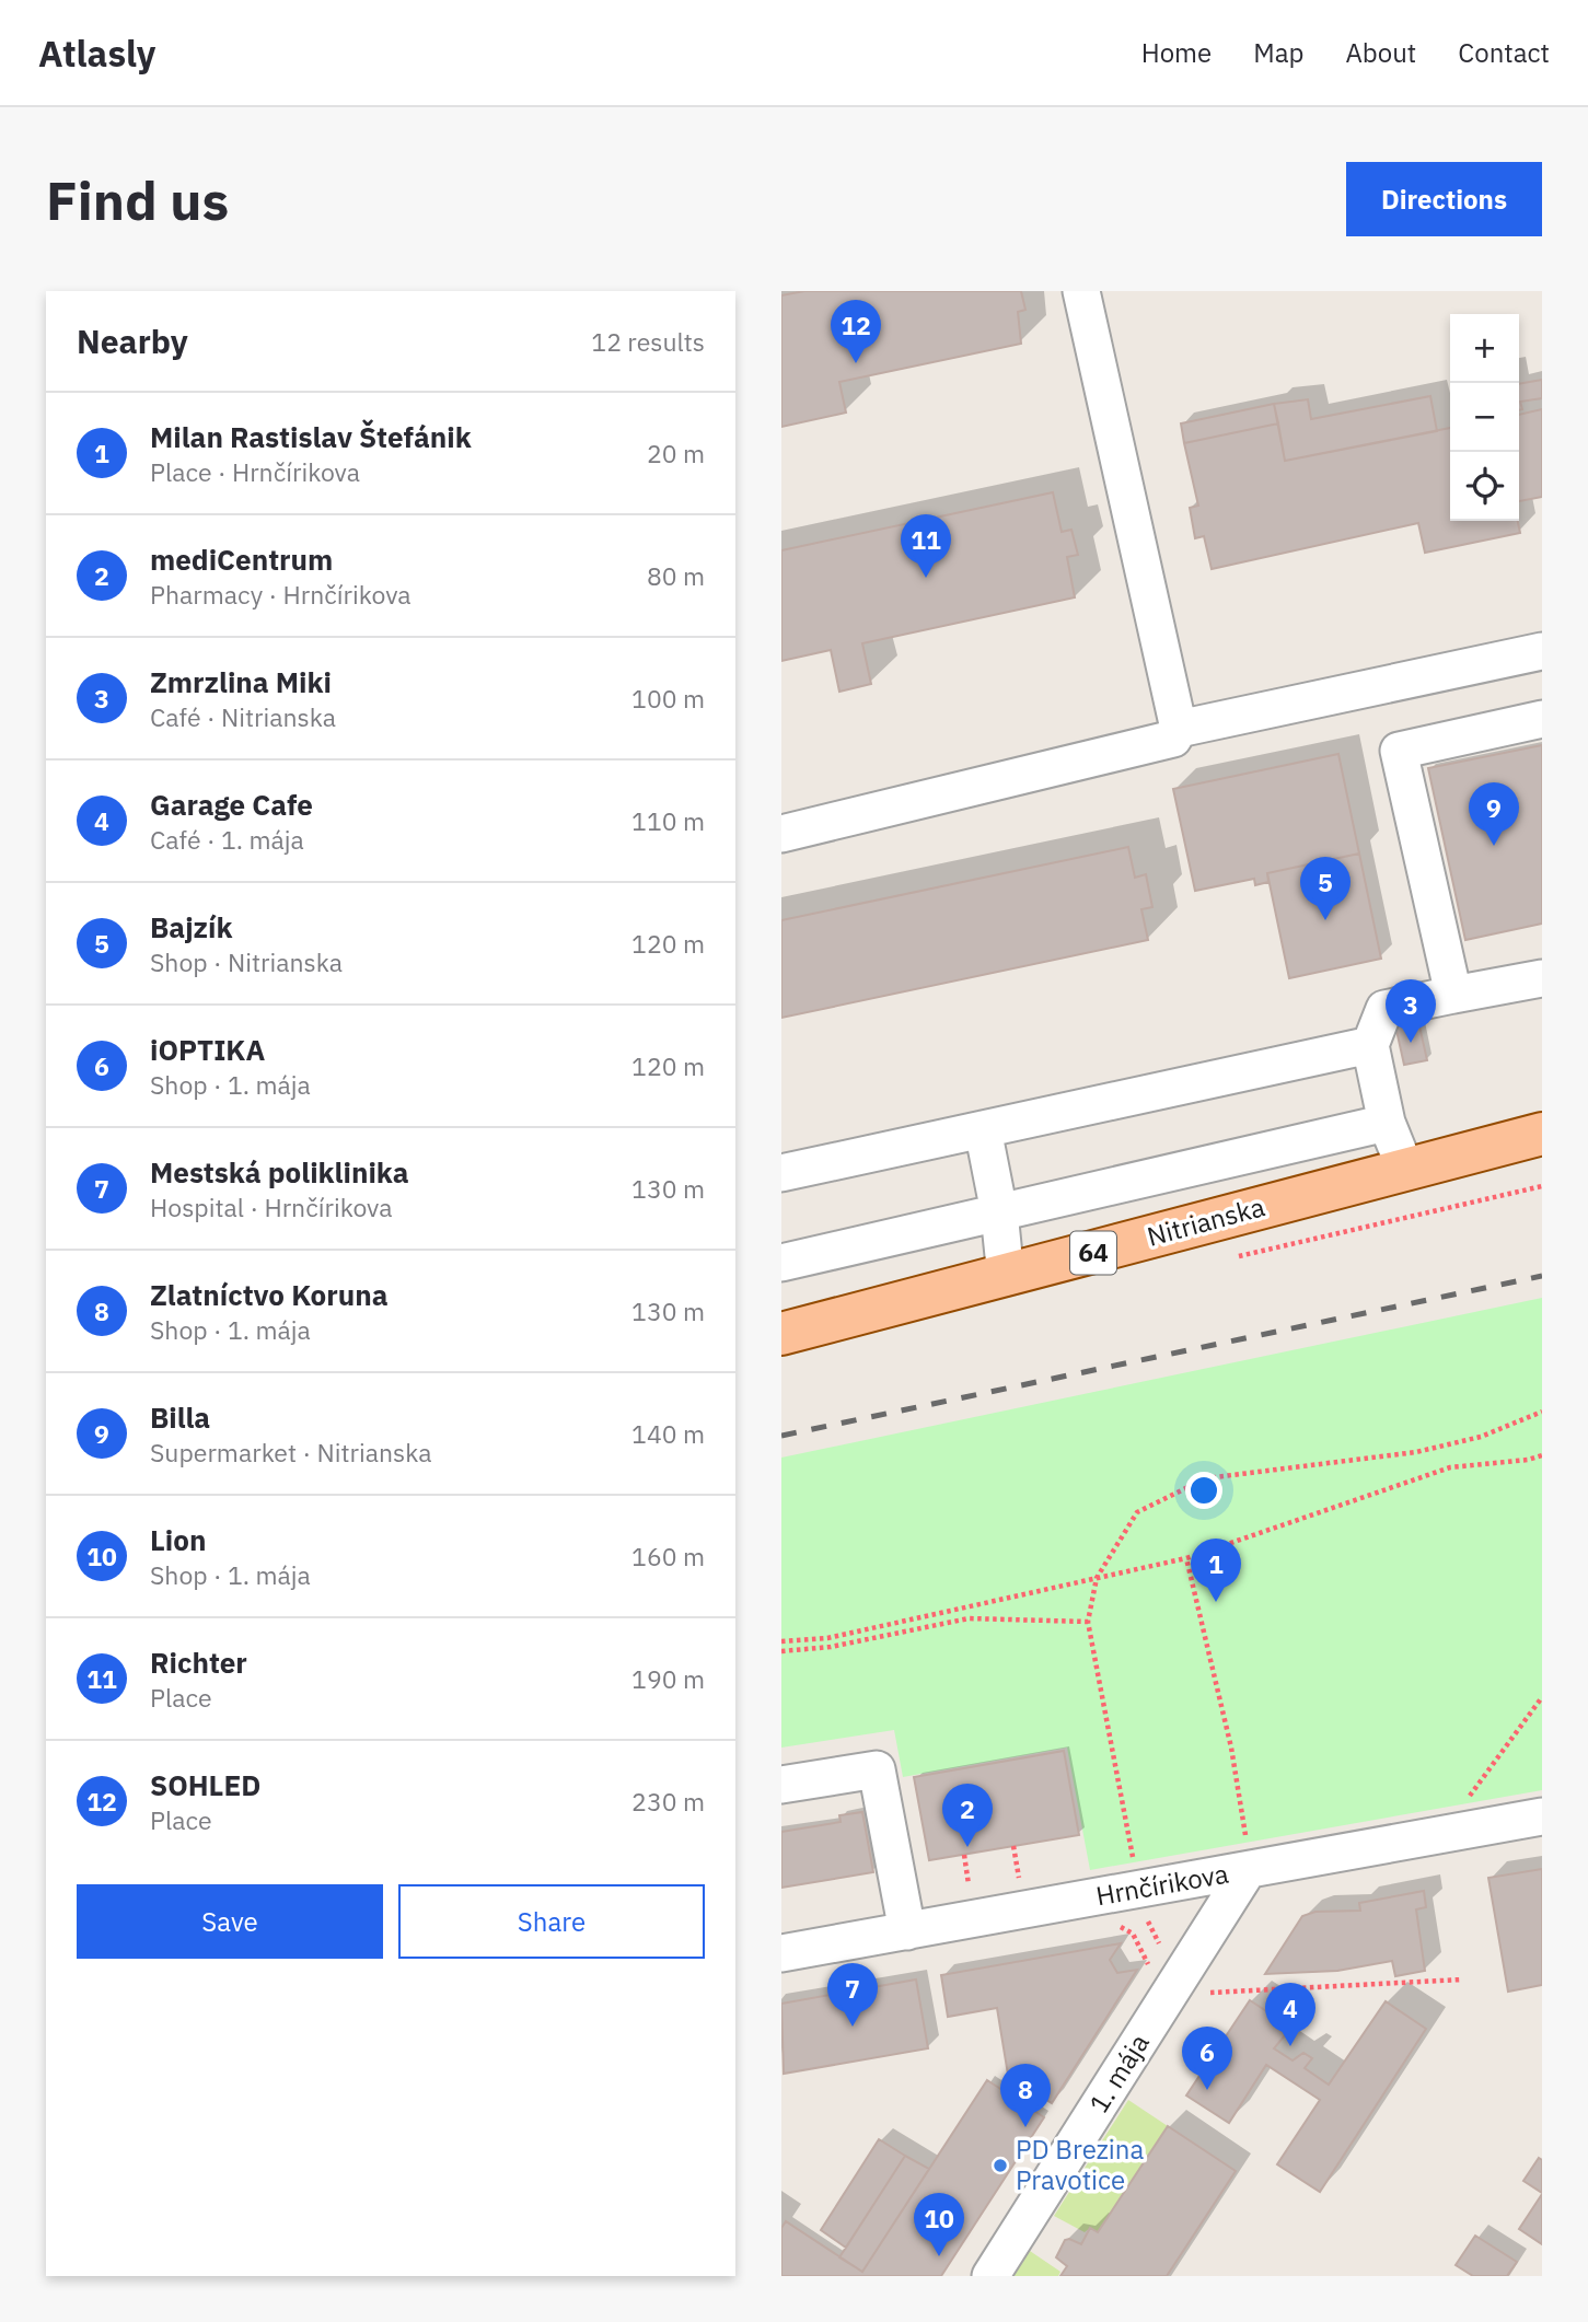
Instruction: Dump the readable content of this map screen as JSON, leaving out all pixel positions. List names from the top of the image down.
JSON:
{
  "streets": {
    "main road": ["Nitrianska", "64"],
    "street": ["Hrnčírikova", "1. mája"]
  },
  "crossings": [
    ["Hrnčírikova", "1. mája"]
  ],
  "places": ["PD Brezina Pravotice"],
  "page": {
    "header": "Atlasly",
    "nav": [
      "Home",
      "Map",
      "About",
      "Contact"
    ],
    "buttons": [
      "Directions",
      ["Save", "Share"]
    ],
    "title": "Find us",
    "heading": ["Nearby", "12 results"],
    "pins": [
      "12",
      "11",
      "9",
      "5",
      "3",
      "1",
      "2",
      "7",
      "4",
      "6",
      "8",
      "10"
    ],
    "map_buttons": ["+", "−"],
    "list": [
      {
        "mark": "1",
        "name": "Milan Rastislav Štefánik",
        "note": "Place · Hrnčírikova",
        "value": "20 m"
      },
      {
        "mark": "2",
        "name": "mediCentrum",
        "note": "Pharmacy · Hrnčírikova",
        "value": "80 m"
      },
      {
        "mark": "3",
        "name": "Zmrzlina Miki",
        "note": "Café · Nitrianska",
        "value": "100 m"
      },
      {
        "mark": "4",
        "name": "Garage Cafe",
        "note": "Café · 1. mája",
        "value": "110 m"
      },
      {
        "mark": "5",
        "name": "Bajzík",
        "note": "Shop · Nitrianska",
        "value": "120 m"
      },
      {
        "mark": "6",
        "name": "iOPTIKA",
        "note": "Shop · 1. mája",
        "value": "120 m"
      },
      {
        "mark": "7",
        "name": "Mestská poliklinika",
        "note": "Hospital · Hrnčírikova",
        "value": "130 m"
      },
      {
        "mark": "8",
        "name": "Zlatníctvo Koruna",
        "note": "Shop · 1. mája",
        "value": "130 m"
      },
      {
        "mark": "9",
        "name": "Billa",
        "note": "Supermarket · Nitrianska",
        "value": "140 m"
      },
      {
        "mark": "10",
        "name": "Lion",
        "note": "Shop · 1. mája",
        "value": "160 m"
      },
      {
        "mark": "11",
        "name": "Richter",
        "note": "Place",
        "value": "190 m"
      },
      {
        "mark": "12",
        "name": "SOHLED",
        "note": "Place",
        "value": "230 m"
      }
    ]
  }
}
